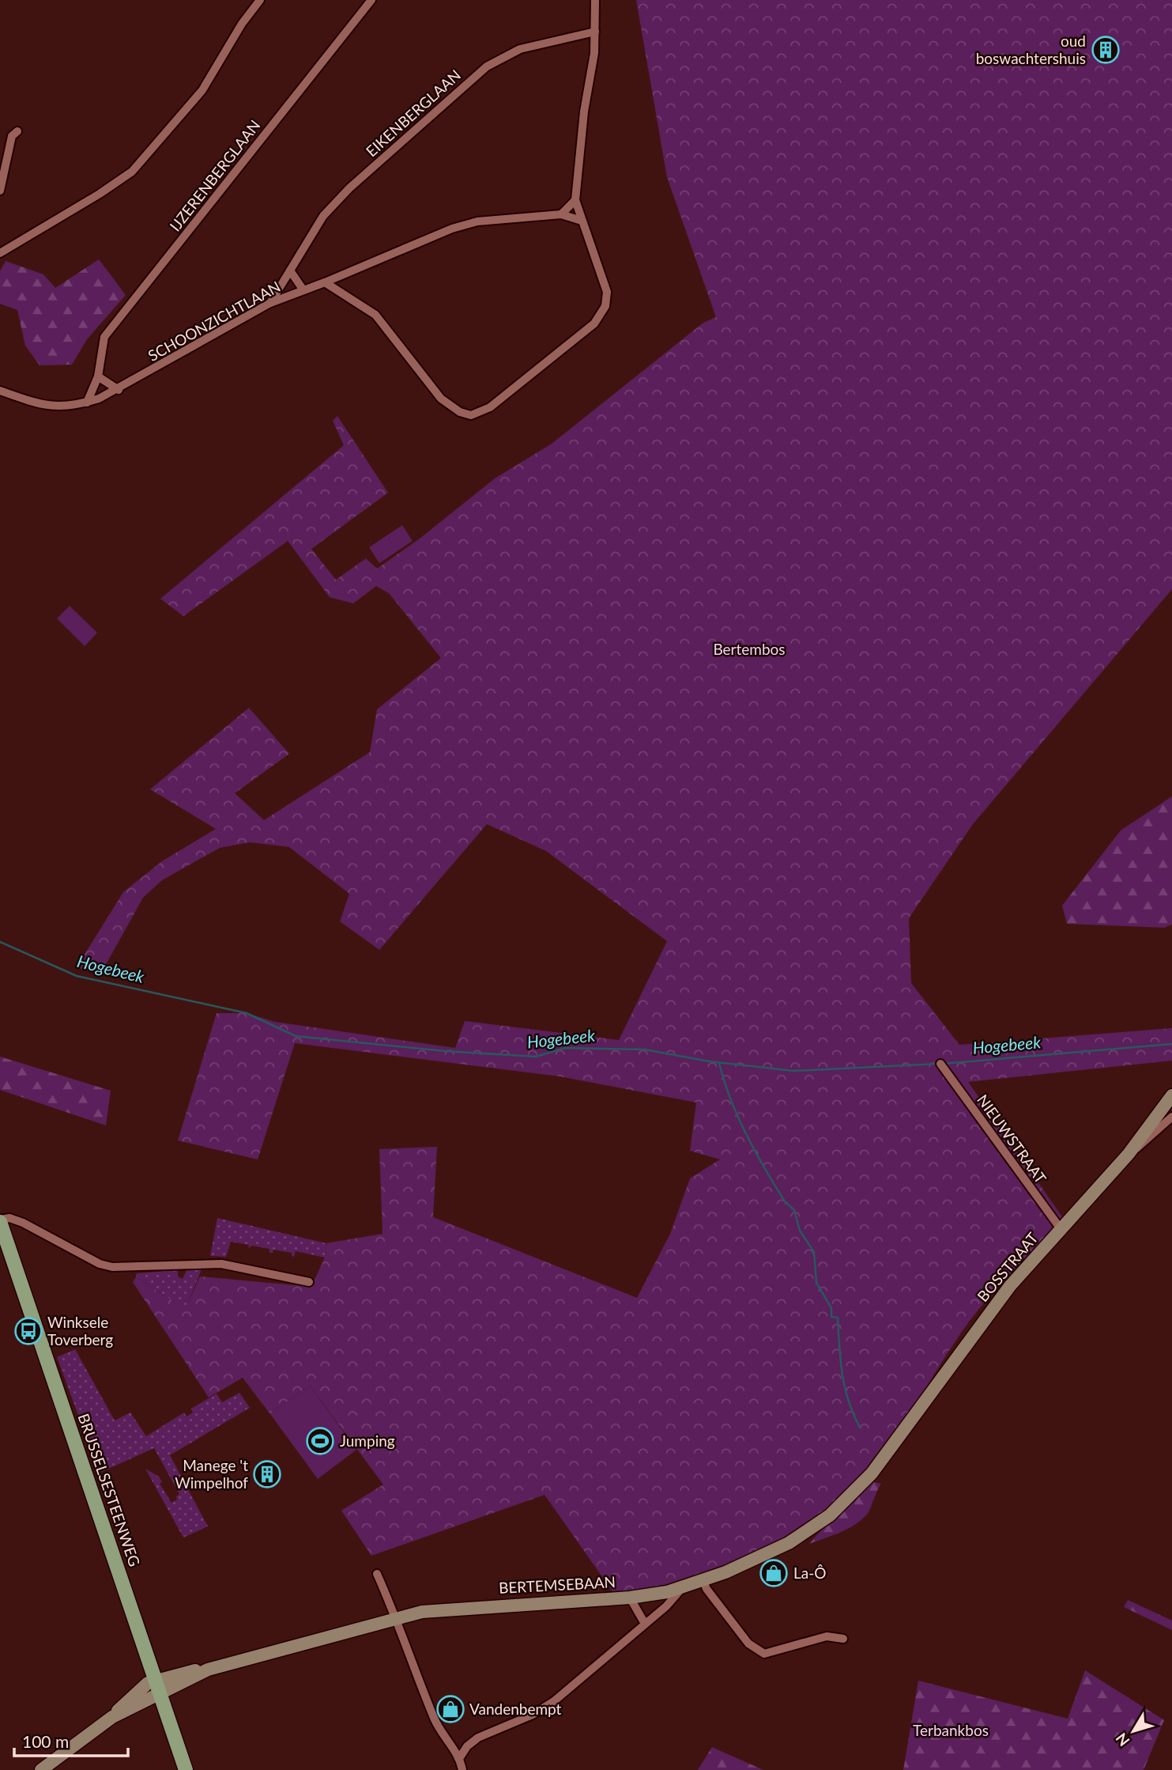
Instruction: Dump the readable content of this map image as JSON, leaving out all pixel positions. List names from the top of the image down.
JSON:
{
  "streets": {
    "main road": ["BRUSSELSESTEENWEG"],
    "street": [
      "EIKENBERGLAAN",
      "IJZERENBERGLAAN",
      "SCHOONZICHTLAAN",
      "NIEUWSTRAAT",
      "BOSSTRAAT",
      "BERTEMSEBAAN"
    ]
  },
  "crossings": [
    ["EIKENBERGLAAN", "SCHOONZICHTLAAN"],
    ["IJZERENBERGLAAN", "SCHOONZICHTLAAN"],
    ["NIEUWSTRAAT", "BOSSTRAAT"],
    ["BOSSTRAAT", "BERTEMSEBAAN"],
    ["BRUSSELSESTEENWEG", "BERTEMSEBAAN"]
  ],
  "water": ["Hogebeek"],
  "parks": ["Bertembos", "Terbankbos"],
  "places": {
    "building": ["oud boswachtershuis", "Manege 't Wimpelhof"],
    "bus stop": ["Winksele Toverberg"],
    "sports": ["Jumping"],
    "shop": ["La-Ô", "Vandenbempt"]
  },
  "scale_bar": "100 m",
  "north": "bottom left"
}
